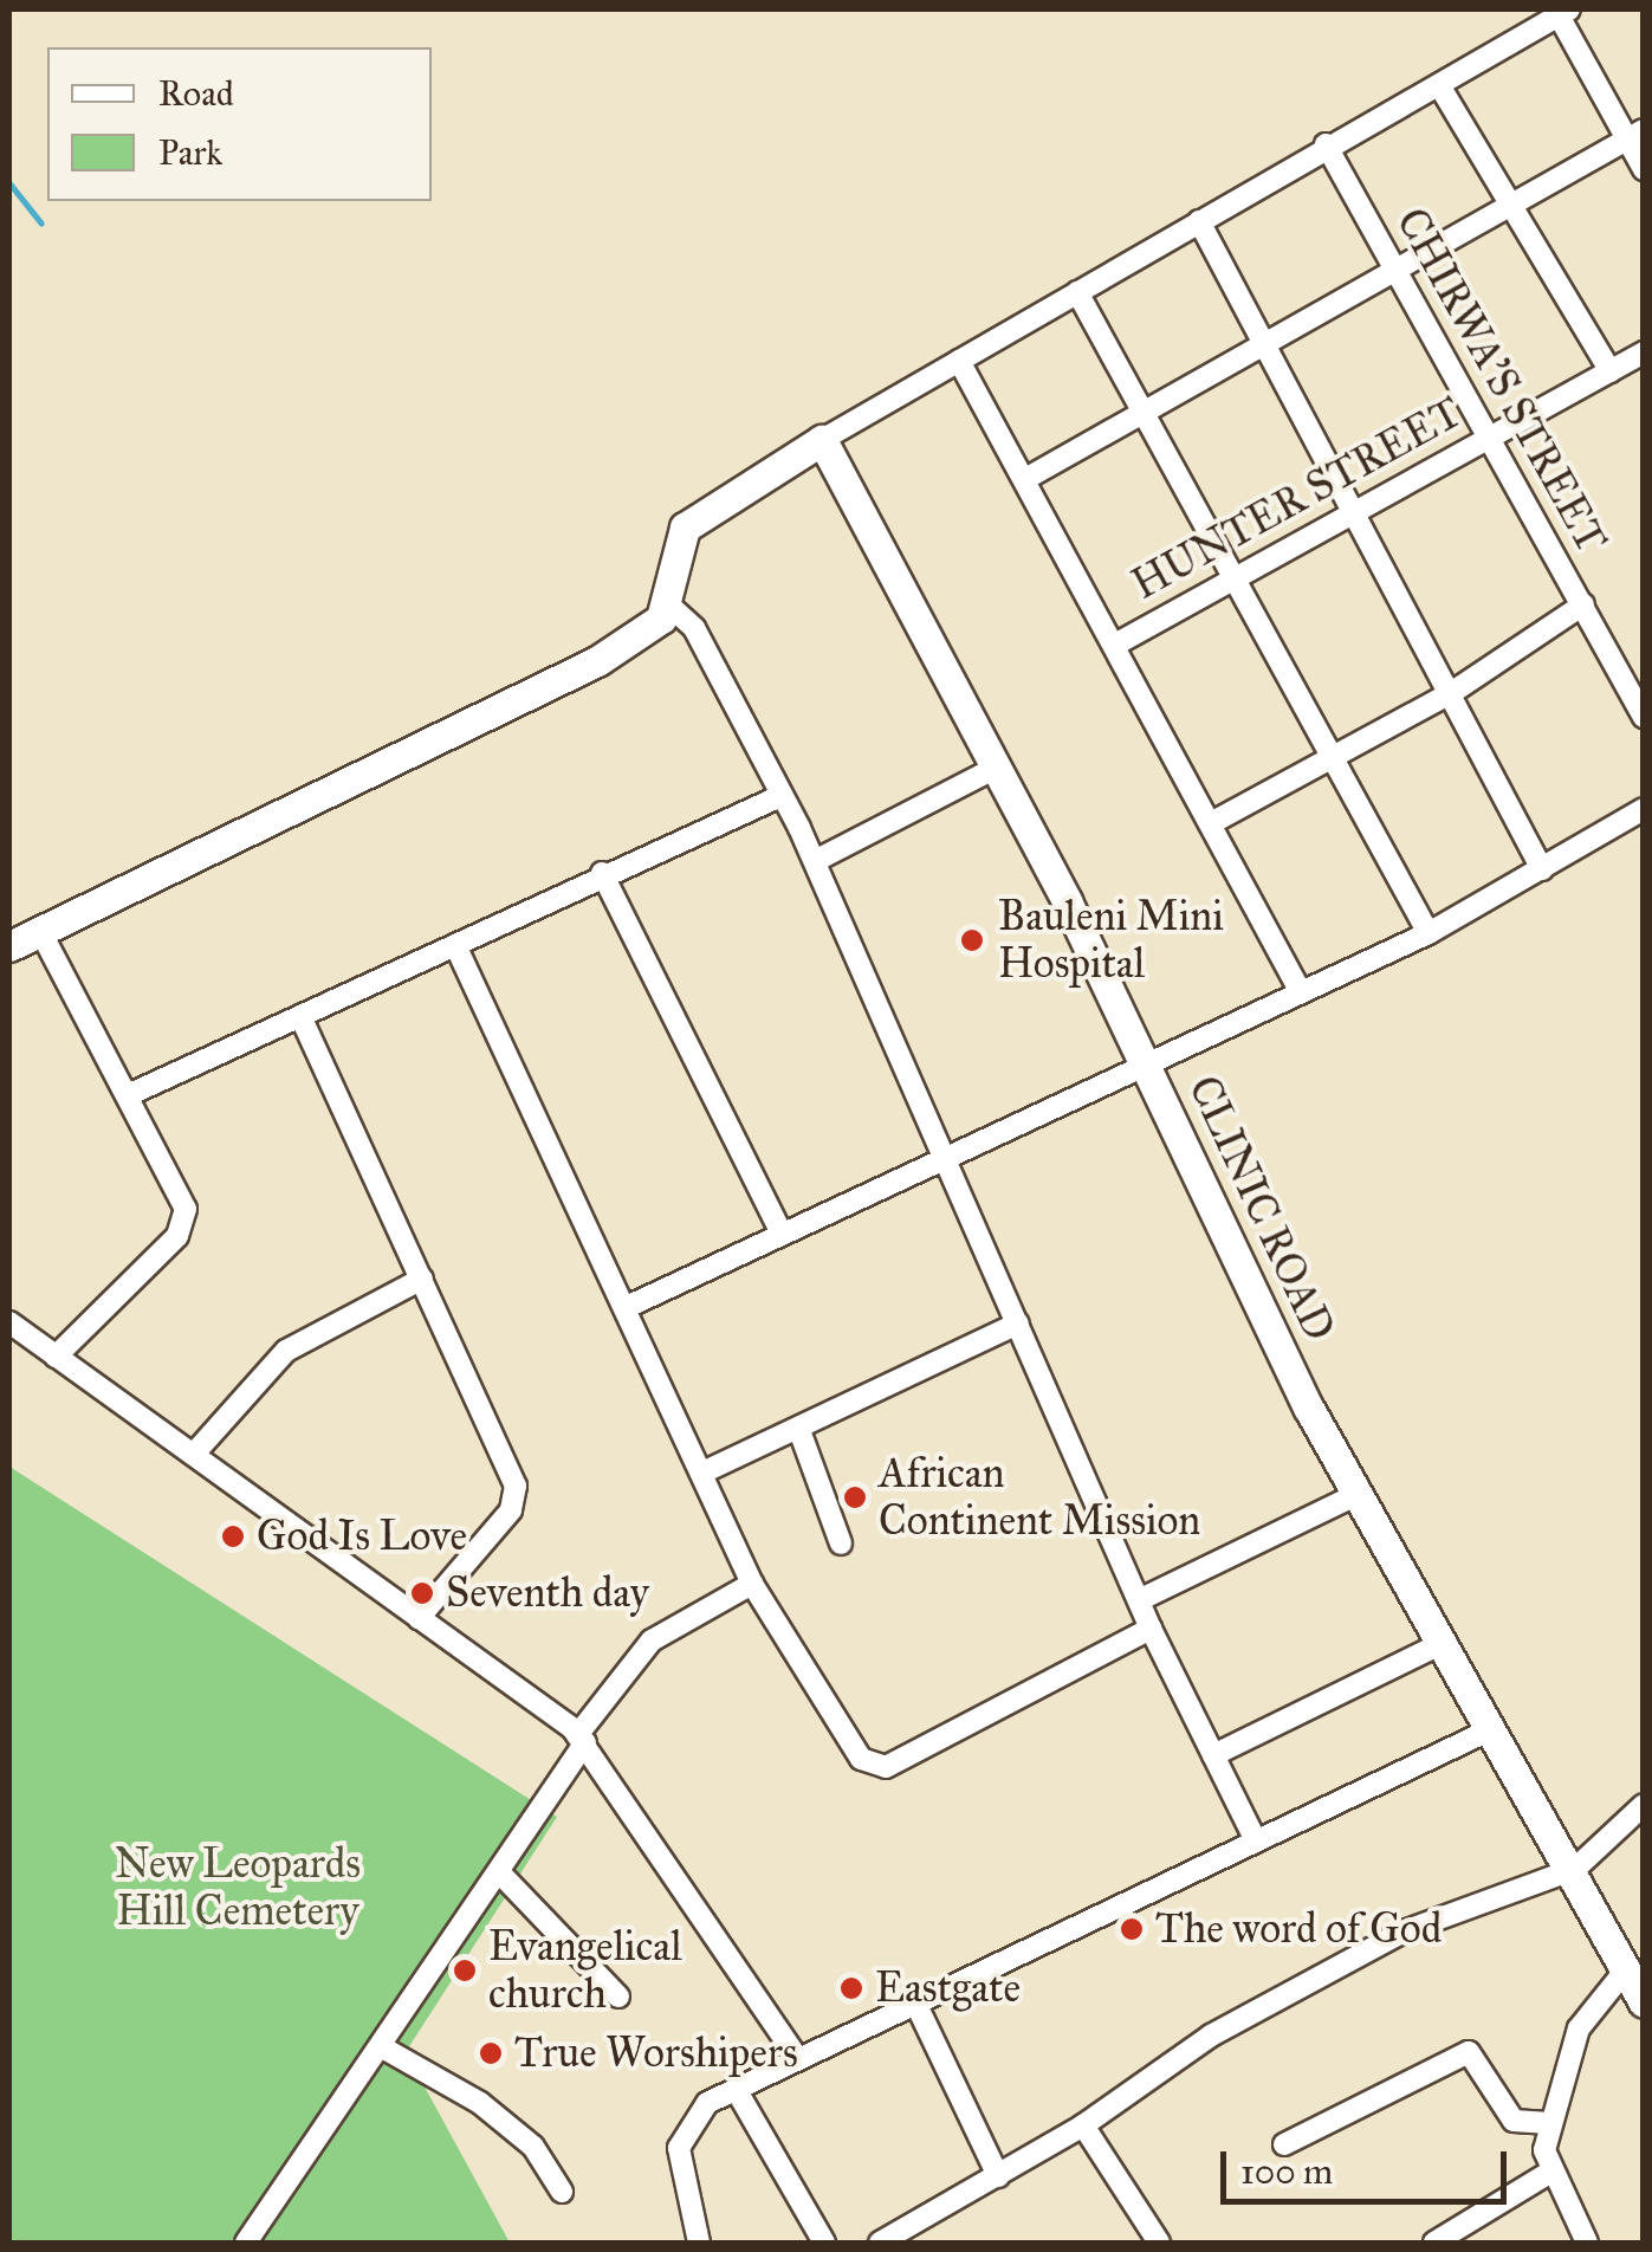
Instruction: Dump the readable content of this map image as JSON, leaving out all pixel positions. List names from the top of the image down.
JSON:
{
  "streets": {
    "street": ["CHIRWA’S STREET", "HUNTER STREET", "CLINIC ROAD"]
  },
  "crossings": [
    ["CHIRWA’S STREET", "HUNTER STREET"]
  ],
  "parks": ["New Leopards Hill Cemetery"],
  "places": [
    "Bauleni Mini Hospital",
    "African Continent Mission",
    "God Is Love",
    "Seventh day",
    "The word of God",
    "Evangelical church",
    "Eastgate",
    "True Worshipers"
  ],
  "legend": ["Road", "Park"],
  "scale_bar": "100 m"
}
